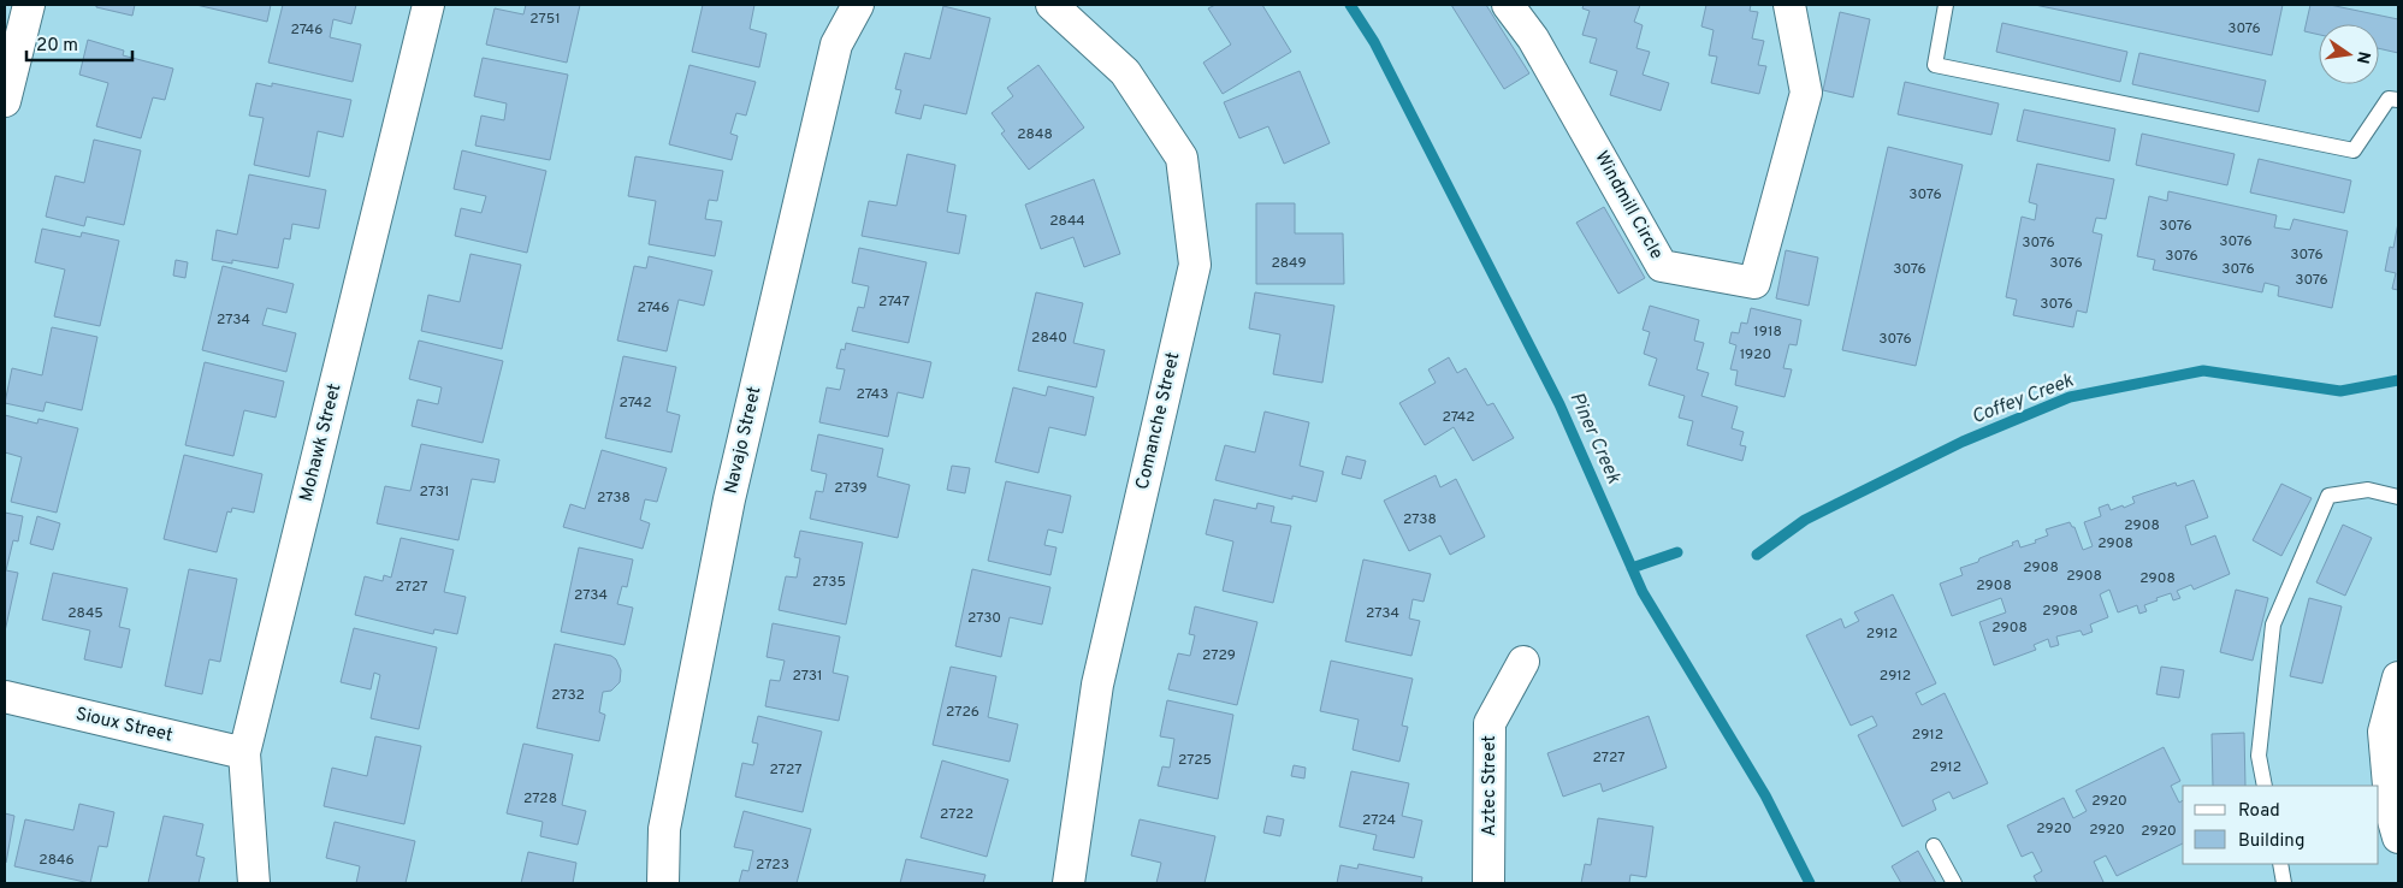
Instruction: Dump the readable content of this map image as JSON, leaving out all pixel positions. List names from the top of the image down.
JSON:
{
  "streets": {
    "street": [
      "Windmill Circle",
      "Comanche Street",
      "Navajo Street",
      "Mohawk Street",
      "Sioux Street",
      "Aztec Street"
    ]
  },
  "crossings": [
    ["Mohawk Street", "Sioux Street"]
  ],
  "water": ["Coffey Creek", "Piner Creek"],
  "house_numbers": [
    "2751",
    "3076",
    "2746",
    "2848",
    "3076",
    "2844",
    "3076",
    "3076",
    "3076",
    "3076",
    "3076",
    "2849",
    "3076",
    "3076",
    "3076",
    "3076",
    "2747",
    "3076",
    "2746",
    "2734",
    "1918",
    "2840",
    "3076",
    "1920",
    "2743",
    "2742",
    "2742",
    "2739",
    "2731",
    "2738",
    "2738",
    "2908",
    "2908",
    "2908",
    "2908",
    "2908",
    "2735",
    "2908",
    "2727",
    "2734",
    "2908",
    "2845",
    "2734",
    "2730",
    "2908",
    "2912",
    "2729",
    "2731",
    "2912",
    "2732",
    "2726",
    "2912",
    "2727",
    "2725",
    "2912",
    "2727",
    "2728",
    "2920",
    "2722",
    "2724",
    "2920",
    "2920",
    "2920",
    "2846",
    "2723"
  ],
  "legend": ["Road", "Building"],
  "scale_bar": "20 m",
  "north": "right"
}
